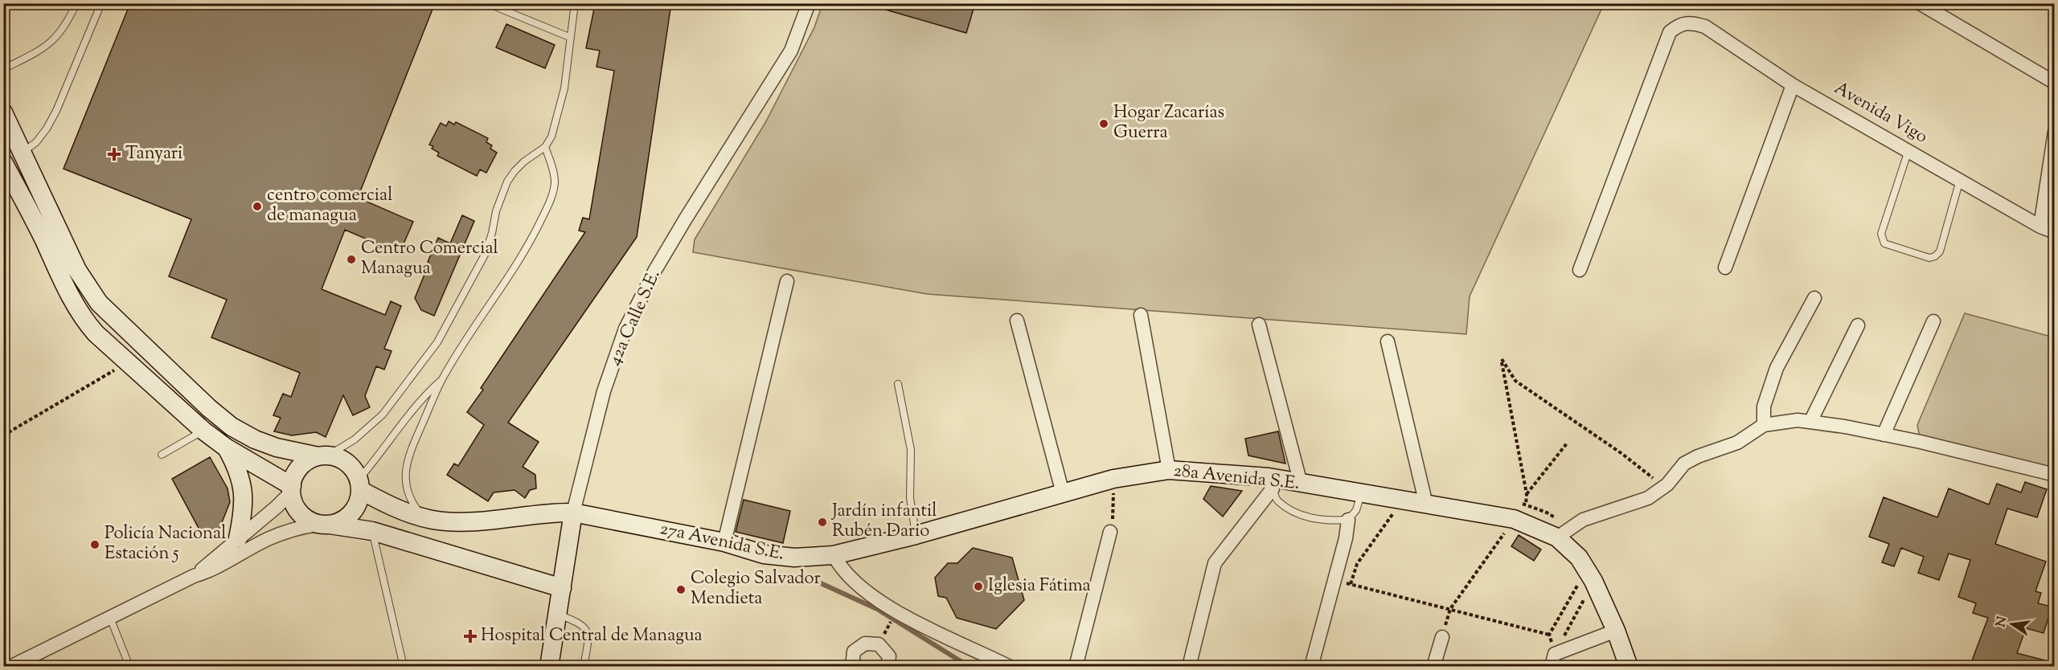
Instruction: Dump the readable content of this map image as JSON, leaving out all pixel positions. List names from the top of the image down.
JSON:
{
  "streets": {
    "street": [
      "Avenida Vigo",
      "42a Calle S.E.",
      "28a Avenida S.E.",
      "27a Avenida S.E."
    ]
  },
  "crossings": [
    ["42a Calle S.E.", "27a Avenida S.E."],
    ["28a Avenida S.E.", "27a Avenida S.E."]
  ],
  "places": {
    "other": [
      "Hogar Zacarías Guerra",
      "centro comercial de managua",
      "Centro Comercial Managua",
      "Jardín infantil Rubén Dario",
      "Policía Nacional Estación 5",
      "Iglesia Fátima",
      "Colegio Salvador Mendieta"
    ],
    "health": ["Tanyari", "Hospital Central de Managua"]
  },
  "north": "left"
}
